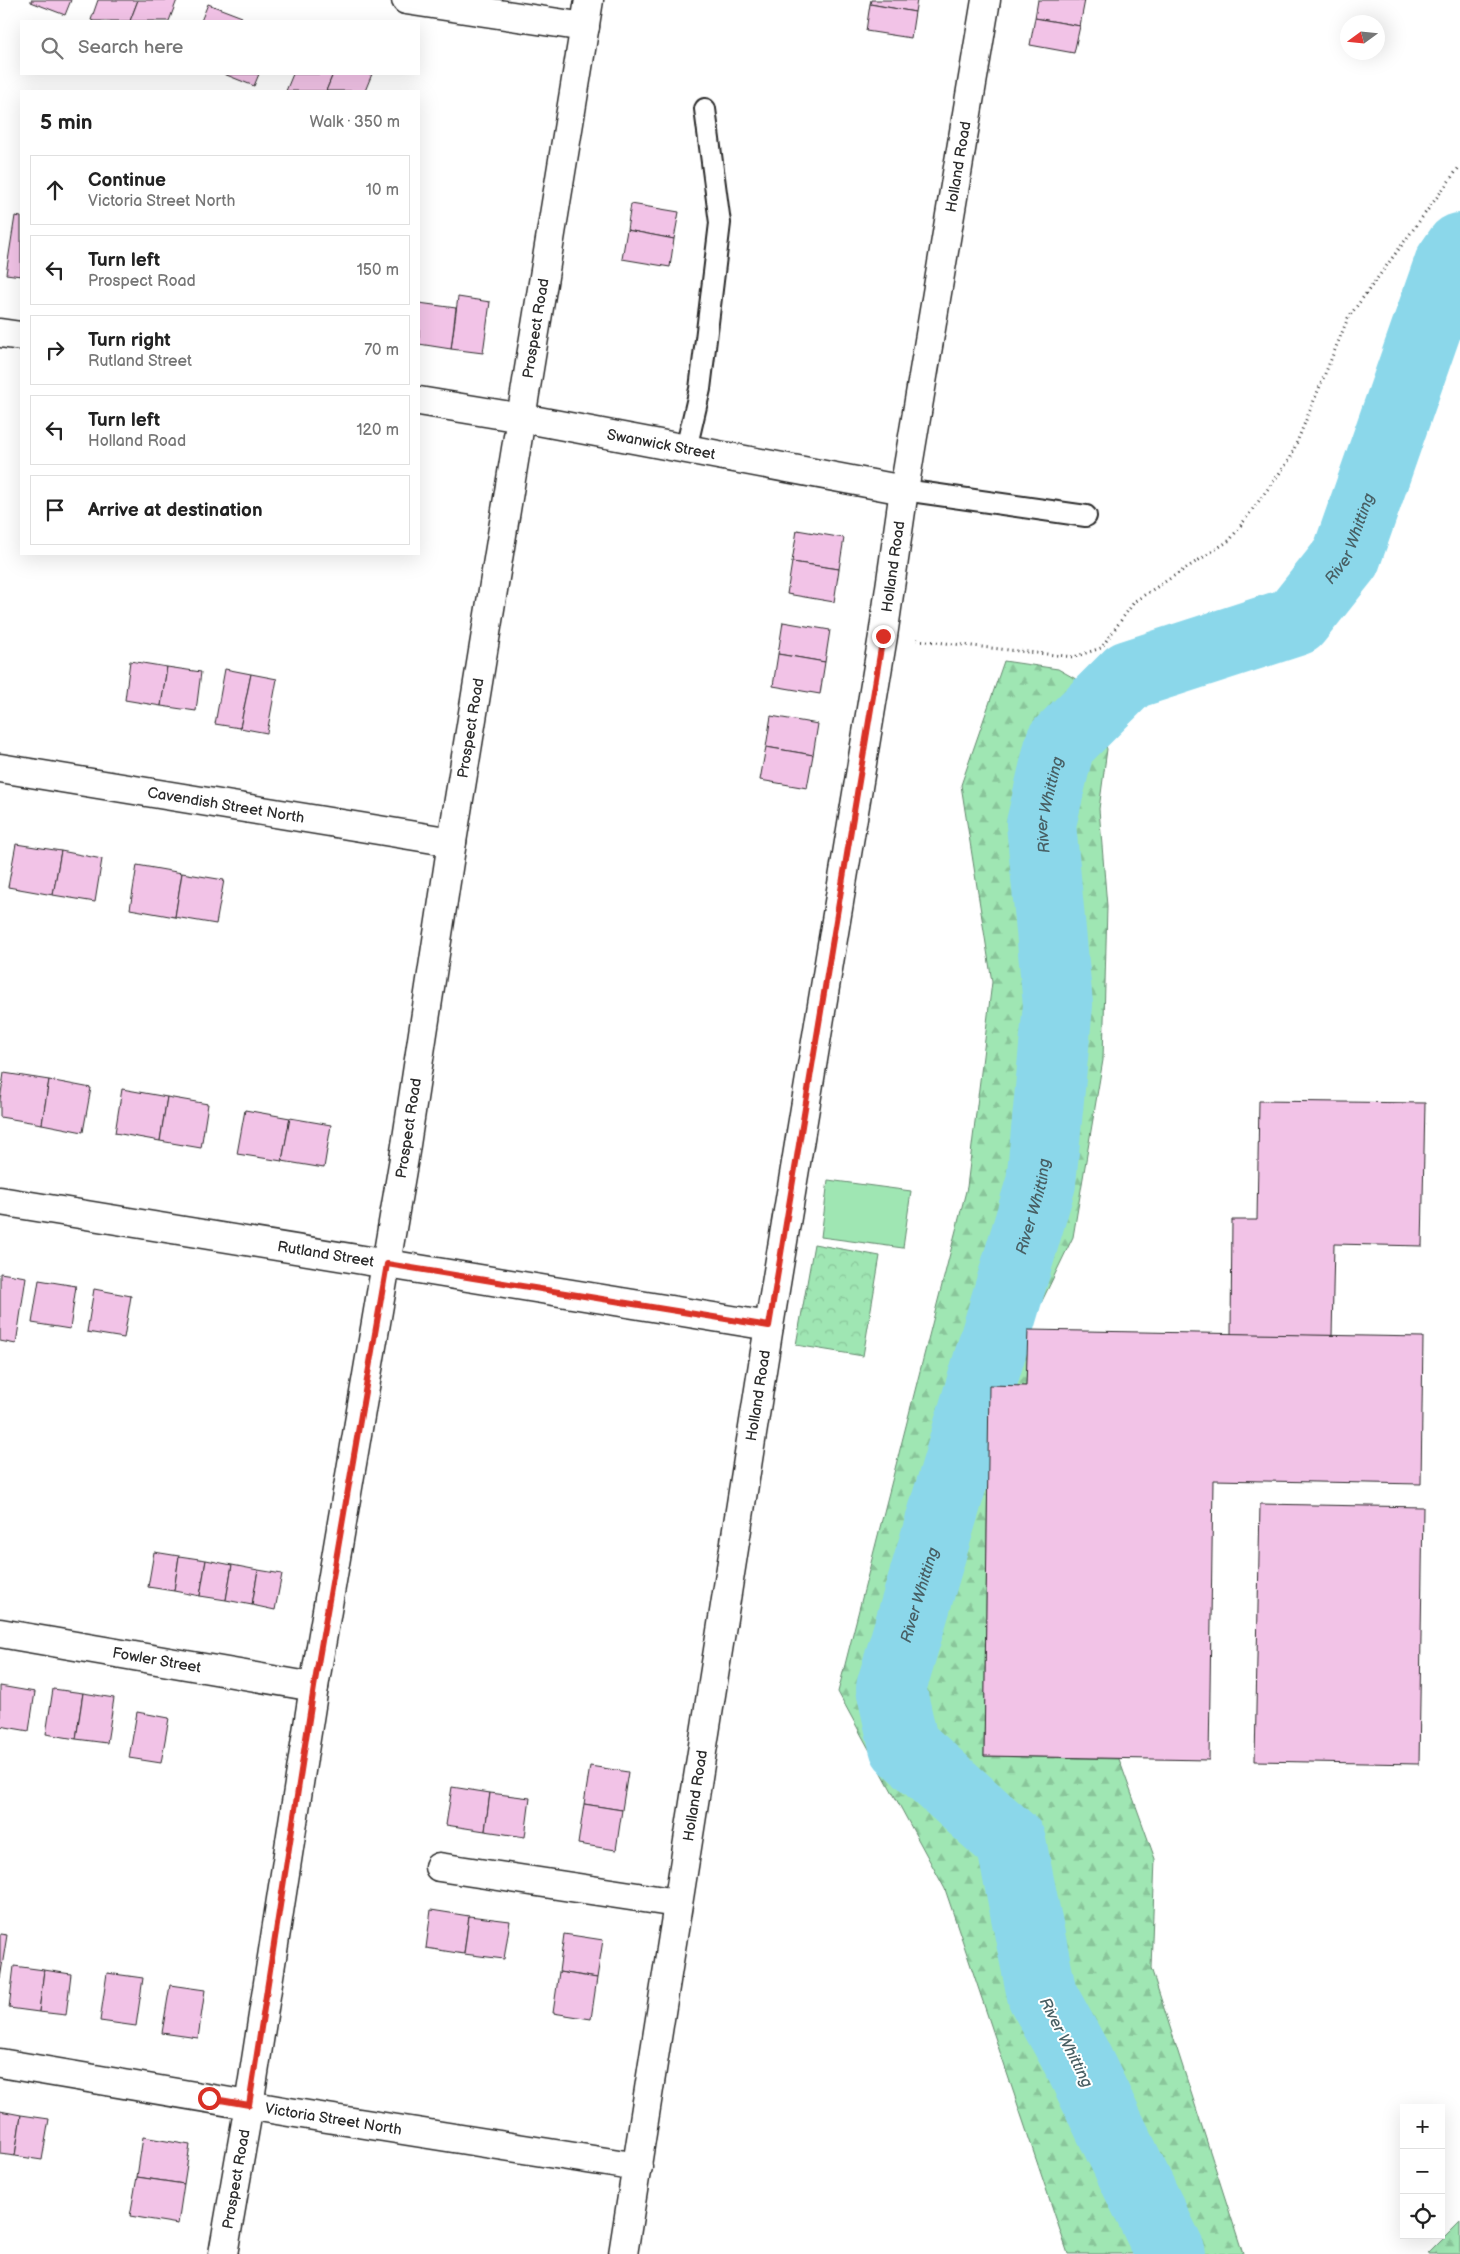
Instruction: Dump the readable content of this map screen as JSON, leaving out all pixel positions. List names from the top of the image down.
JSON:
{
  "streets": {
    "street": [
      "Holland Road",
      "Prospect Road",
      "Swanwick Street",
      "Cavendish Street North",
      "Rutland Street",
      "Fowler Street",
      "Victoria Street North"
    ]
  },
  "crossings": [
    ["Holland Road", "Swanwick Street"],
    ["Holland Road", "Rutland Street"],
    ["Holland Road", "Victoria Street North"],
    ["Prospect Road", "Swanwick Street"],
    ["Prospect Road", "Cavendish Street North"],
    ["Prospect Road", "Rutland Street"],
    ["Prospect Road", "Fowler Street"],
    ["Prospect Road", "Victoria Street North"]
  ],
  "water": ["River Whitting"],
  "north": "left",
  "page": {
    "search": "Search here",
    "heading": ["5 min", "Walk · 350 m"],
    "list": [
      ["Continue", "Victoria Street North", "10 m"],
      ["Turn left", "Prospect Road", "150 m"],
      ["Turn right", "Rutland Street", "70 m"],
      ["Turn left", "Holland Road", "120 m"],
      "Arrive at destination"
    ],
    "map_buttons": ["+", "−"]
  }
}
